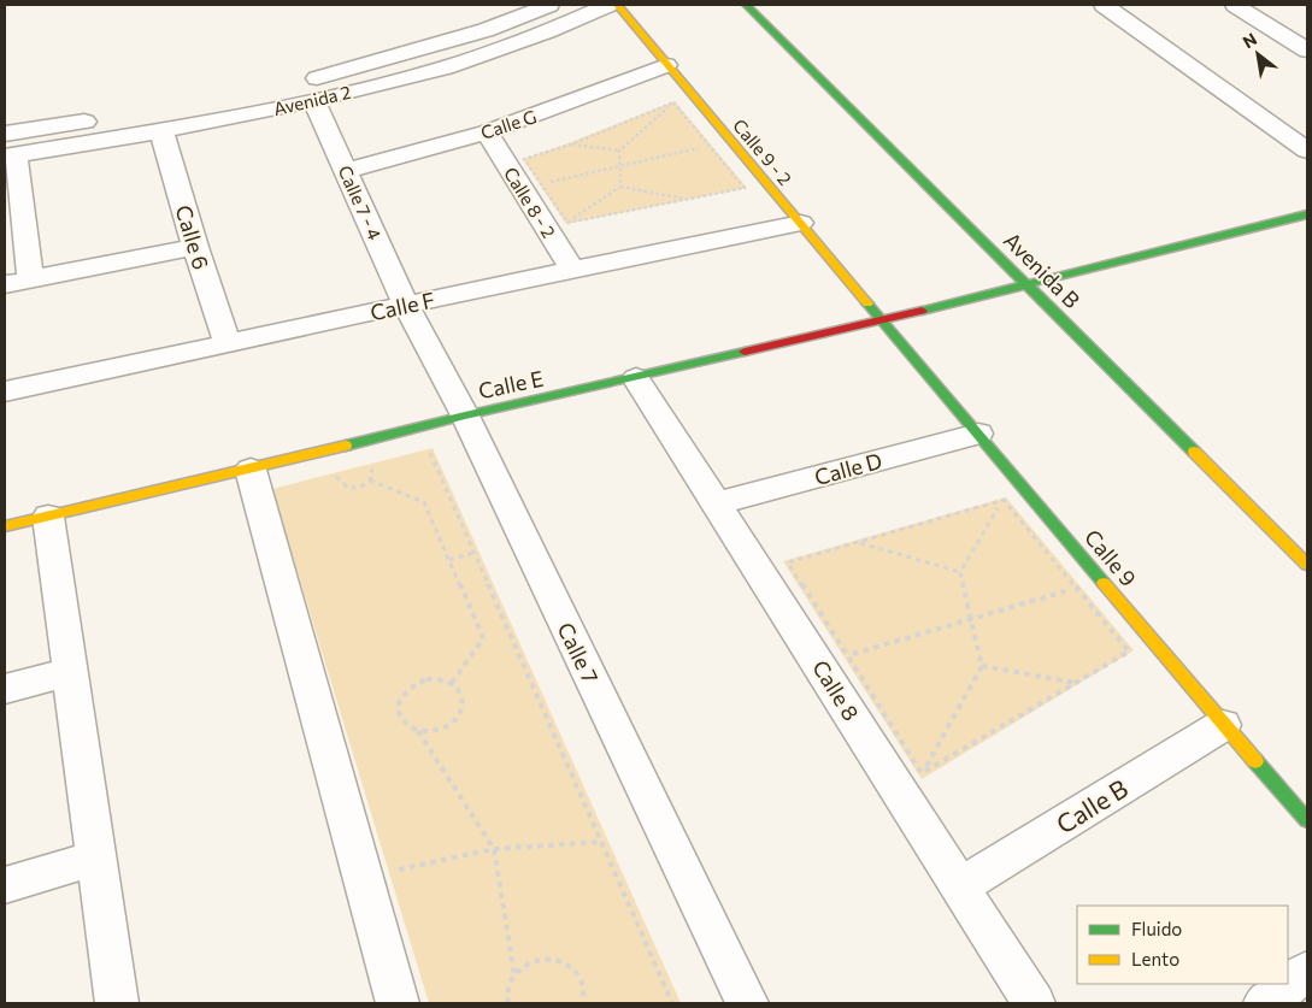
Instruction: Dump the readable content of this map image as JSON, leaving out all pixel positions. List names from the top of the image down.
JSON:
{
  "streets": {
    "street": [
      "Avenida 2",
      "Calle G",
      "Calle 9 - 2",
      "Calle 7 - 4",
      "Calle 8 - 2",
      "Calle 6",
      "Avenida B",
      "Calle F",
      "Calle E",
      "Calle D",
      "Calle 9",
      "Calle 7",
      "Calle 8",
      "Calle B"
    ]
  },
  "crossings": [
    ["Avenida 2", "Calle 7 - 4"],
    ["Avenida 2", "Calle 6"],
    ["Calle G", "Calle 9 - 2"],
    ["Calle G", "Calle 7 - 4"],
    ["Calle G", "Calle 8 - 2"],
    ["Calle 9 - 2", "Calle F"],
    ["Calle 9 - 2", "Calle E"],
    ["Calle 9 - 2", "Calle 9"],
    ["Calle 7 - 4", "Calle F"],
    ["Calle 7 - 4", "Calle 7"],
    ["Calle 8 - 2", "Calle F"],
    ["Calle 6", "Calle F"],
    ["Avenida B", "Calle E"],
    ["Calle F", "Calle 7"],
    ["Calle E", "Calle 9"],
    ["Calle E", "Calle 7"],
    ["Calle E", "Calle 8"],
    ["Calle D", "Calle 9"],
    ["Calle D", "Calle 8"],
    ["Calle 9", "Calle B"],
    ["Calle 8", "Calle B"]
  ],
  "legend": ["Fluido", "Lento"],
  "north": "top left"
}
